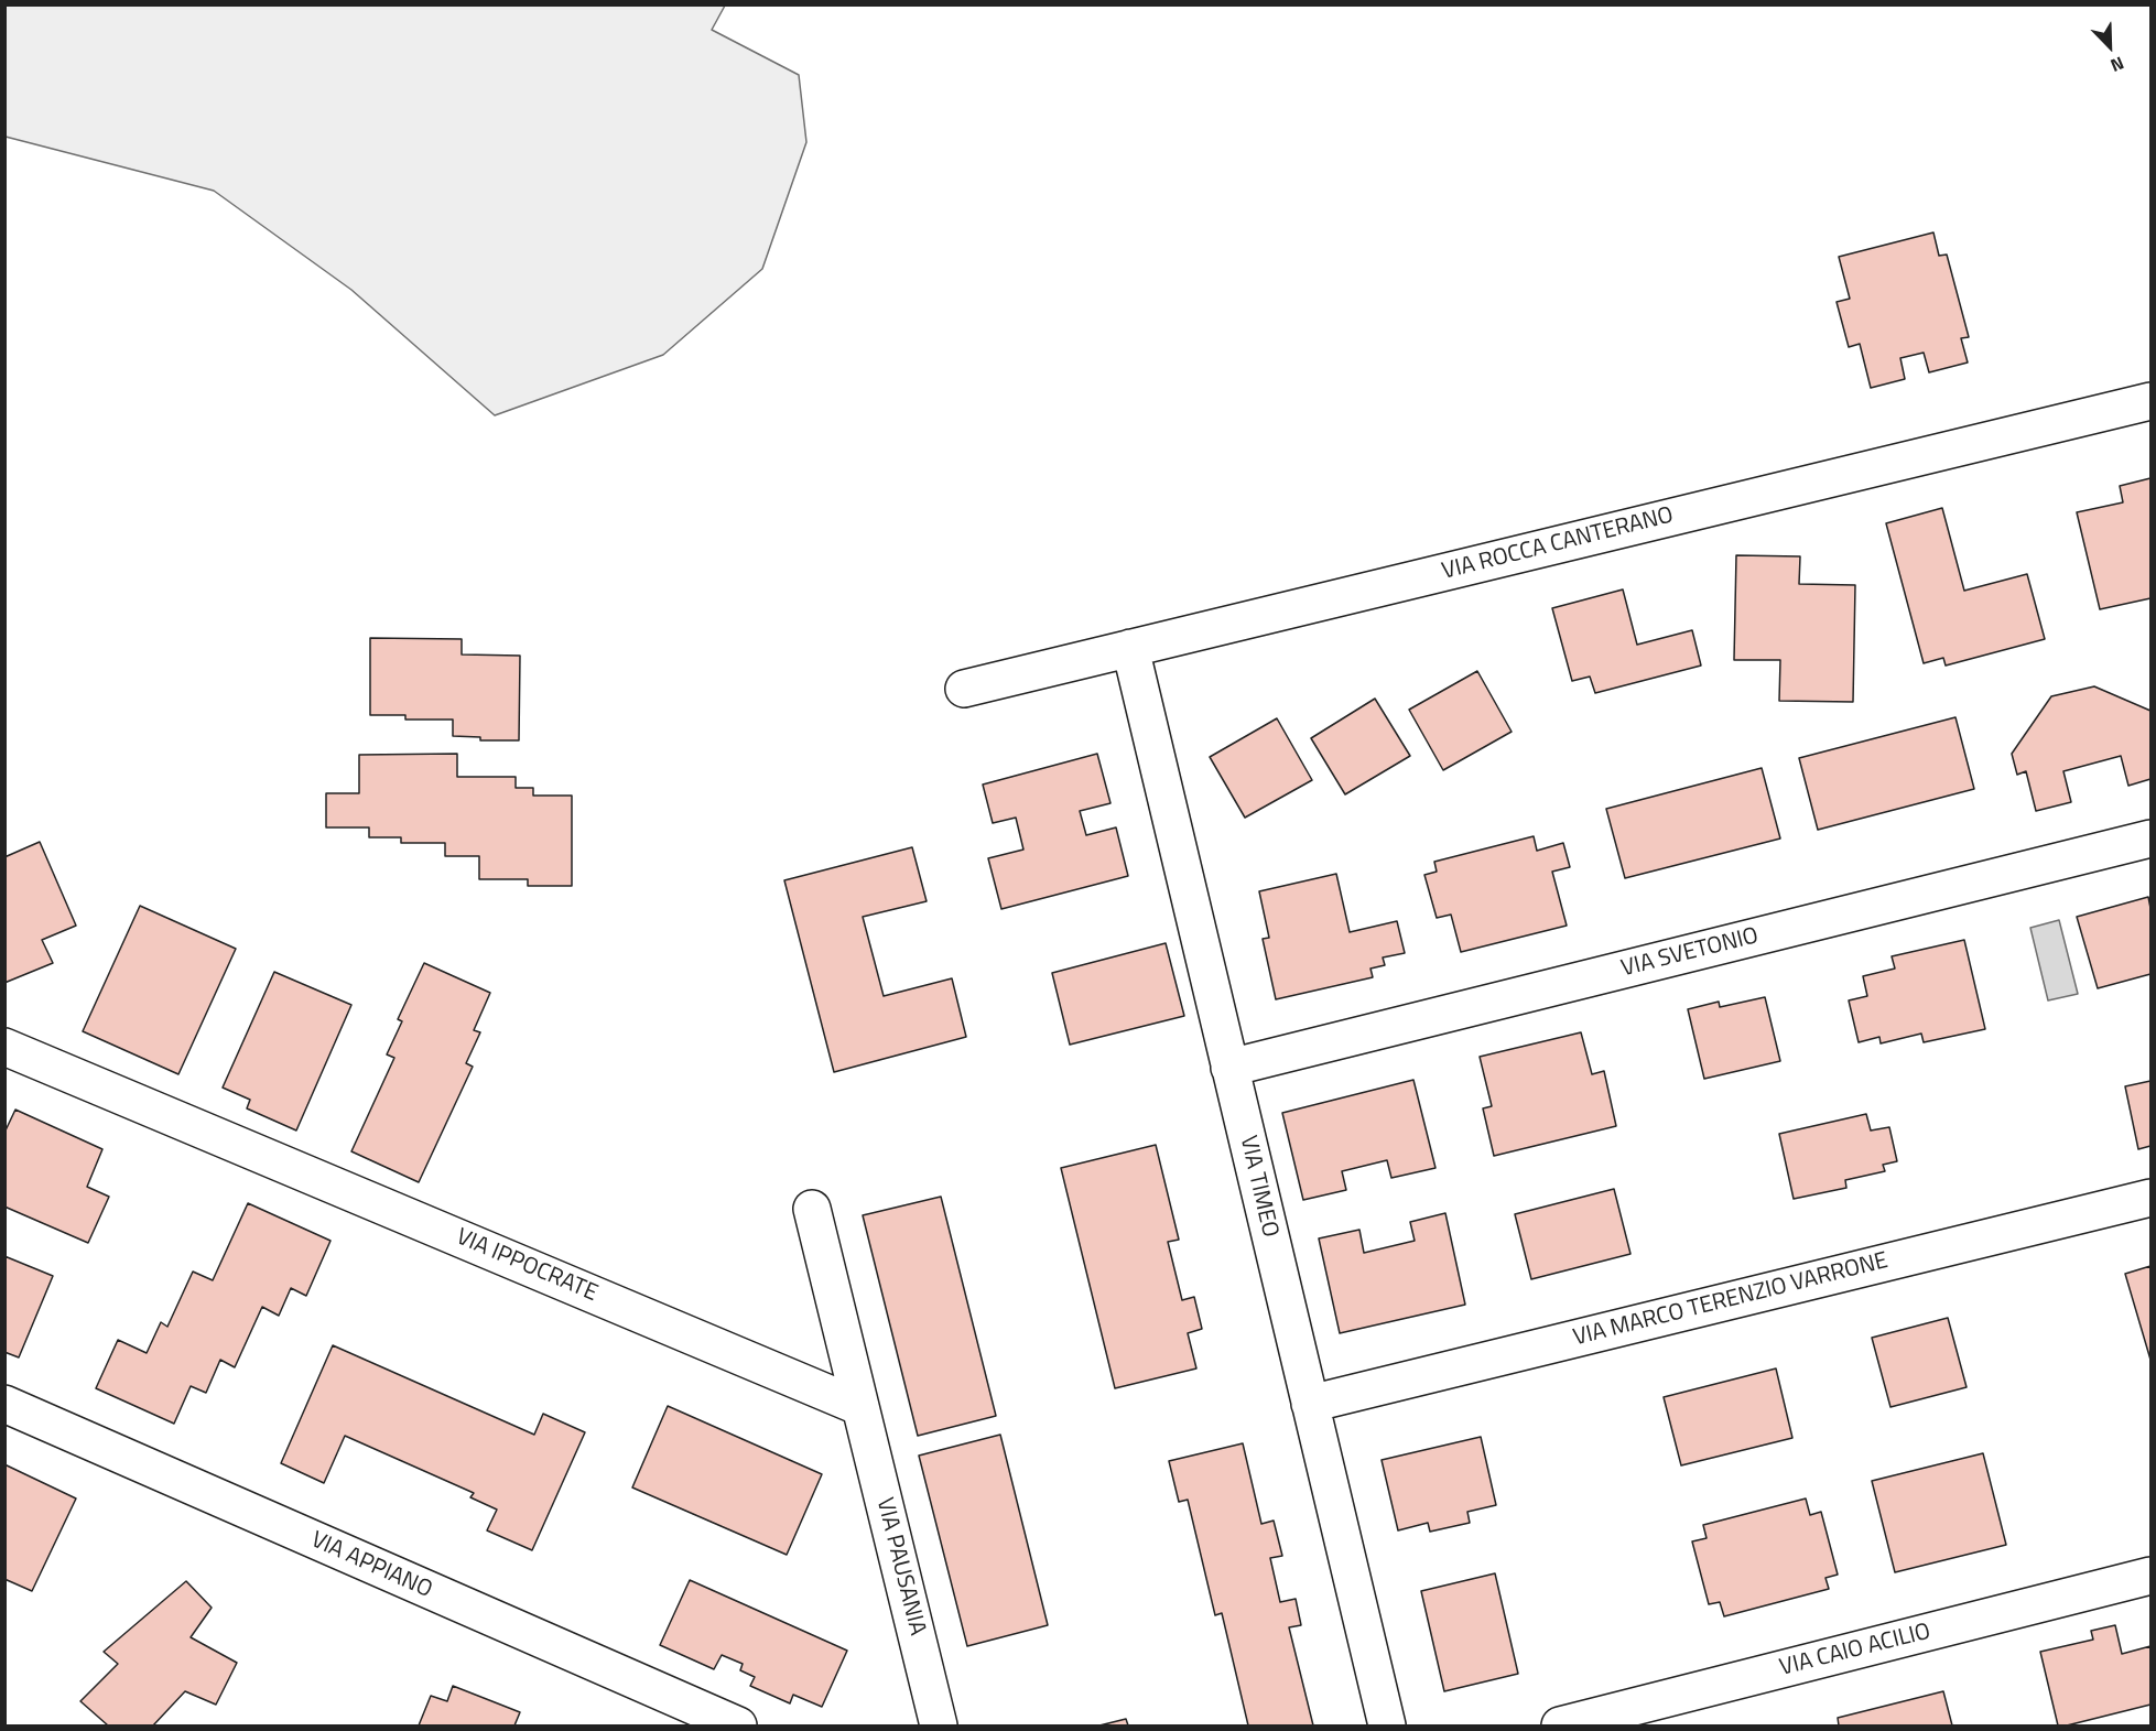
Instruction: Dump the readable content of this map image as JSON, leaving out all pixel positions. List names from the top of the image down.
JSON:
{
  "streets": {
    "street": [
      "VIA ROCCA CANTERANO",
      "VIA SVETONIO",
      "VIA TIMEO",
      "VIA IPPOCRATE",
      "VIA MARCO TERENZIO VARRONE",
      "VIA APPIANO",
      "VIA PAUSANIA",
      "VIA CAIO ACILIO"
    ]
  },
  "crossings": [
    ["VIA ROCCA CANTERANO", "VIA TIMEO"],
    ["VIA SVETONIO", "VIA TIMEO"],
    ["VIA TIMEO", "VIA MARCO TERENZIO VARRONE"],
    ["VIA IPPOCRATE", "VIA PAUSANIA"]
  ],
  "north": "bottom right"
}
